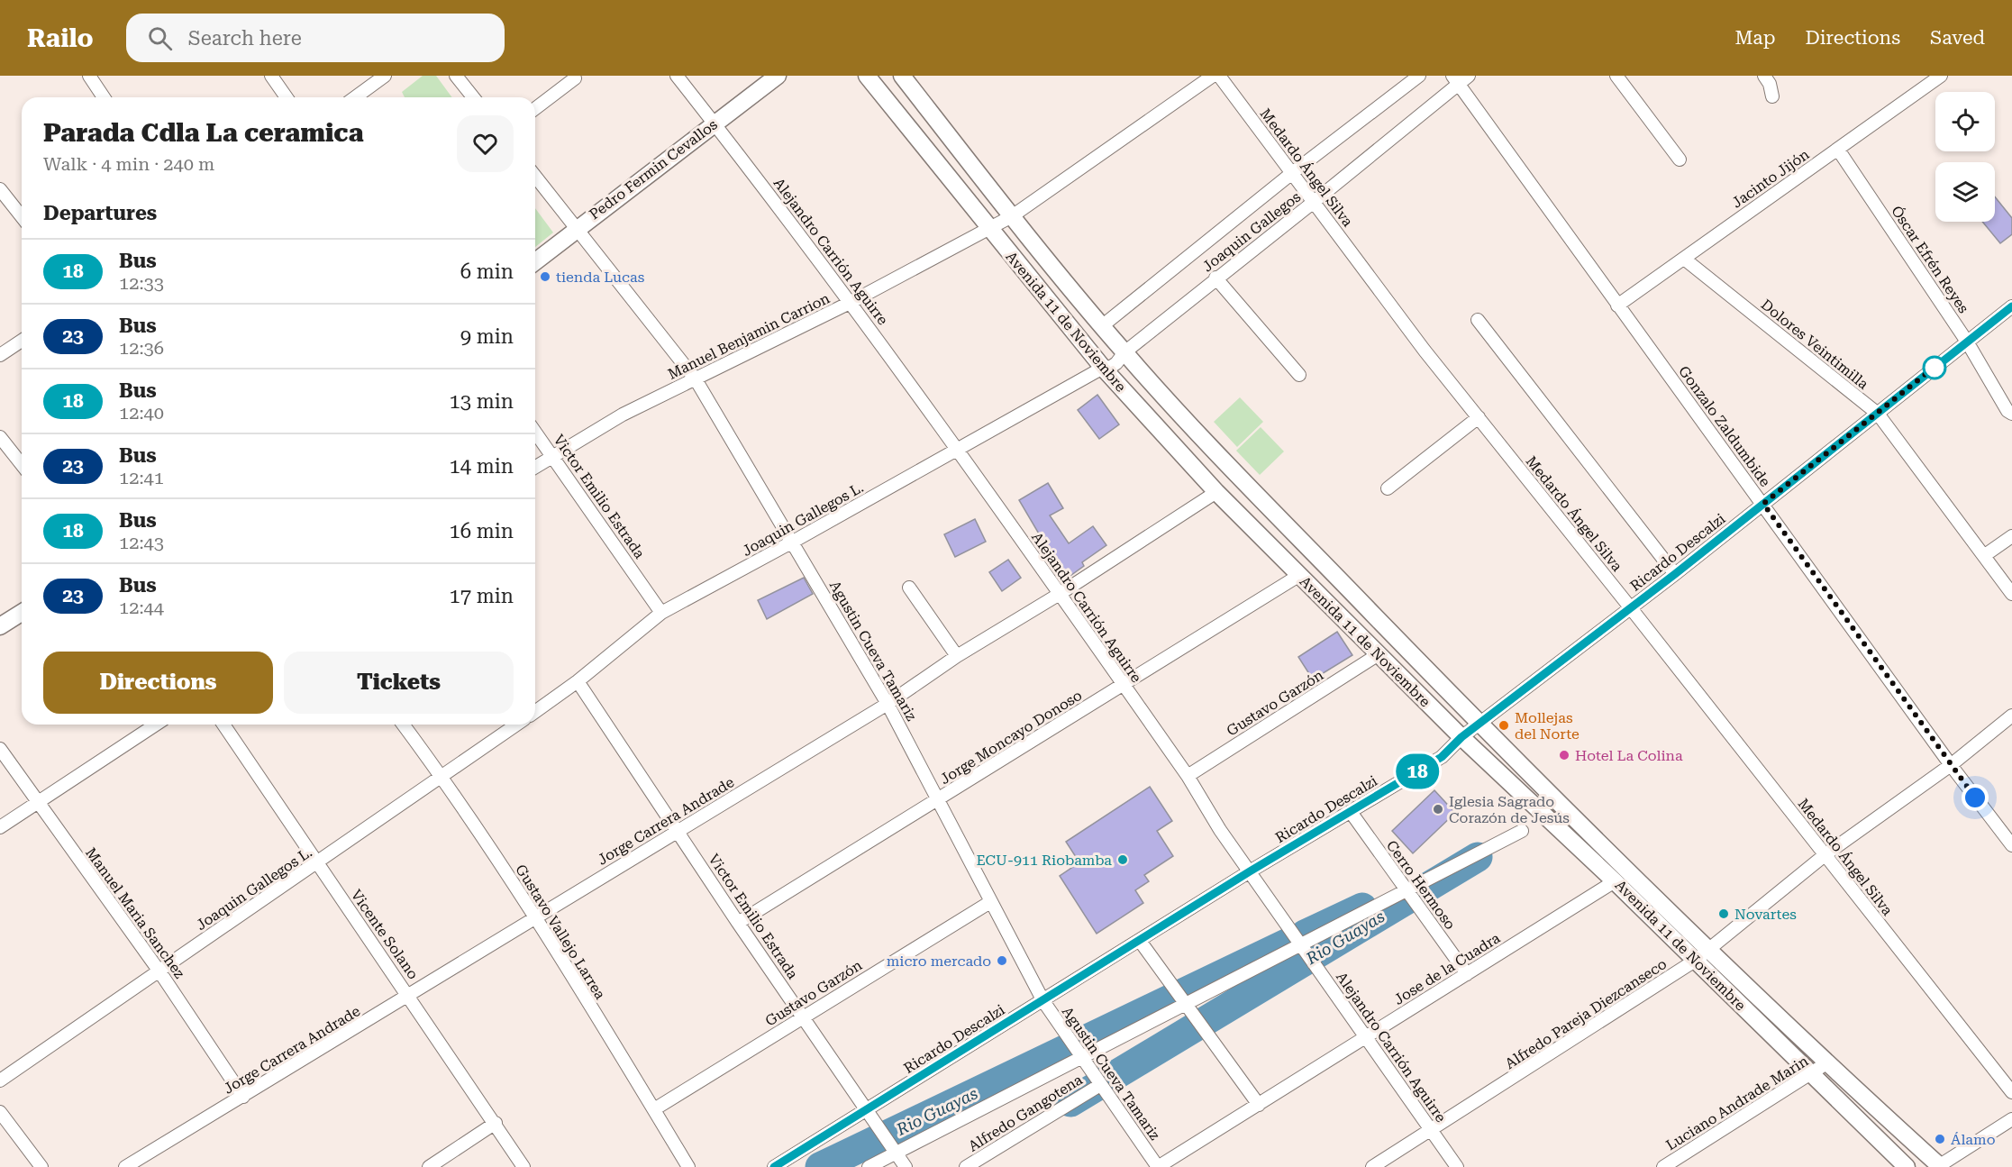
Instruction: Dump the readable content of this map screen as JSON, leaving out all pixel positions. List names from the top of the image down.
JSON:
{
  "streets": {
    "street": [
      "Medardo Ángel Silva",
      "Pedro Fermin Cevallos",
      "Jacinto Jijón",
      "Joaquin Gallegos",
      "Alejandro Carrión Aguirre",
      "Óscar Efrén Reyes",
      "Avenida 11 de Noviembre",
      "Manuel Benjamin Carrion",
      "Dolores Veintimilla",
      "Gonzalo Zaldumbide",
      "Victor Emilio Estrada",
      "Joaquin Gallegos L.",
      "Ricardo Descalzi",
      "Agustin Cueva Tamariz",
      "Gustavo Garzón",
      "Jorge Moncayo Donoso",
      "Jorge Carrera Andrade",
      "Cerro Hermoso",
      "Manuel Maria Sanchez",
      "Gustavo Vallejo Larrea",
      "Vicente Solano",
      "Jose de la Cuadra",
      "Alfredo Pareja Diezcanseco",
      "Luciano Andrade Marin",
      "Alfredo Gangotena"
    ]
  },
  "crossings": [
    ["Medardo Ángel Silva", "Joaquin Gallegos"],
    ["Medardo Ángel Silva", "Ricardo Descalzi"],
    ["Medardo Ángel Silva", "Alfredo Pareja Diezcanseco"],
    ["Pedro Fermin Cevallos", "Alejandro Carrión Aguirre"],
    ["Pedro Fermin Cevallos", "Agustin Cueva Tamariz"],
    ["Jacinto Jijón", "Óscar Efrén Reyes"],
    ["Jacinto Jijón", "Dolores Veintimilla"],
    ["Jacinto Jijón", "Gonzalo Zaldumbide"],
    ["Joaquin Gallegos", "Avenida 11 de Noviembre"],
    ["Joaquin Gallegos", "Gonzalo Zaldumbide"],
    ["Joaquin Gallegos", "Joaquin Gallegos L."],
    ["Alejandro Carrión Aguirre", "Manuel Benjamin Carrion"],
    ["Alejandro Carrión Aguirre", "Joaquin Gallegos L."],
    ["Alejandro Carrión Aguirre", "Ricardo Descalzi"],
    ["Alejandro Carrión Aguirre", "Gustavo Garzón"],
    ["Alejandro Carrión Aguirre", "Jorge Moncayo Donoso"],
    ["Alejandro Carrión Aguirre", "Jorge Carrera Andrade"],
    ["Alejandro Carrión Aguirre", "Jose de la Cuadra"],
    ["Alejandro Carrión Aguirre", "Alfredo Pareja Diezcanseco"],
    ["Óscar Efrén Reyes", "Ricardo Descalzi"],
    ["Avenida 11 de Noviembre", "Manuel Benjamin Carrion"],
    ["Avenida 11 de Noviembre", "Joaquin Gallegos L."],
    ["Avenida 11 de Noviembre", "Ricardo Descalzi"],
    ["Avenida 11 de Noviembre", "Gustavo Garzón"],
    ["Avenida 11 de Noviembre", "Jorge Moncayo Donoso"],
    ["Avenida 11 de Noviembre", "Jorge Carrera Andrade"],
    ["Avenida 11 de Noviembre", "Jose de la Cuadra"],
    ["Avenida 11 de Noviembre", "Alfredo Pareja Diezcanseco"],
    ["Avenida 11 de Noviembre", "Luciano Andrade Marin"],
    ["Manuel Benjamin Carrion", "Victor Emilio Estrada"],
    ["Manuel Benjamin Carrion", "Agustin Cueva Tamariz"],
    ["Dolores Veintimilla", "Ricardo Descalzi"],
    ["Gonzalo Zaldumbide", "Ricardo Descalzi"],
    ["Gonzalo Zaldumbide", "Alfredo Pareja Diezcanseco"],
    ["Victor Emilio Estrada", "Joaquin Gallegos L."],
    ["Victor Emilio Estrada", "Ricardo Descalzi"],
    ["Victor Emilio Estrada", "Gustavo Garzón"],
    ["Victor Emilio Estrada", "Jorge Moncayo Donoso"],
    ["Victor Emilio Estrada", "Jorge Carrera Andrade"],
    ["Joaquin Gallegos L.", "Agustin Cueva Tamariz"],
    ["Joaquin Gallegos L.", "Manuel Maria Sanchez"],
    ["Joaquin Gallegos L.", "Gustavo Vallejo Larrea"],
    ["Joaquin Gallegos L.", "Vicente Solano"],
    ["Ricardo Descalzi", "Agustin Cueva Tamariz"],
    ["Ricardo Descalzi", "Cerro Hermoso"],
    ["Agustin Cueva Tamariz", "Gustavo Garzón"],
    ["Agustin Cueva Tamariz", "Jorge Moncayo Donoso"],
    ["Agustin Cueva Tamariz", "Jorge Carrera Andrade"],
    ["Agustin Cueva Tamariz", "Jose de la Cuadra"],
    ["Agustin Cueva Tamariz", "Alfredo Gangotena"],
    ["Gustavo Garzón", "Gustavo Vallejo Larrea"],
    ["Jorge Carrera Andrade", "Manuel Maria Sanchez"],
    ["Jorge Carrera Andrade", "Gustavo Vallejo Larrea"],
    ["Jorge Carrera Andrade", "Vicente Solano"],
    ["Cerro Hermoso", "Jose de la Cuadra"]
  ],
  "water": ["Rio Guayas"],
  "places": [
    "tienda Lucas",
    "Mollejas del Norte",
    "Hotel La Colina",
    "Iglesia Sagrado Corazón de Jesús",
    "ECU-911 Riobamba",
    "Novartes",
    "micro mercado",
    "Álamo"
  ],
  "lines": ["bus line 18"],
  "page": {
    "header": "Railo",
    "search": "Search here",
    "nav": ["Map", "Directions", "Saved"],
    "on_map": "18",
    "heading": [
      ["Parada Cdla La ceramica", "Walk · 4 min · 240 m"],
      "Departures"
    ],
    "list": [
      {
        "mark": "18",
        "name": "Bus",
        "note": "12:33",
        "value": "6 min"
      },
      {
        "mark": "23",
        "name": "Bus",
        "note": "12:36",
        "value": "9 min"
      },
      {
        "mark": "18",
        "name": "Bus",
        "note": "12:40",
        "value": "13 min"
      },
      {
        "mark": "23",
        "name": "Bus",
        "note": "12:41",
        "value": "14 min"
      },
      {
        "mark": "18",
        "name": "Bus",
        "note": "12:43",
        "value": "16 min"
      },
      {
        "mark": "23",
        "name": "Bus",
        "note": "12:44",
        "value": "17 min"
      }
    ],
    "buttons": ["Directions", "Tickets"]
  }
}
